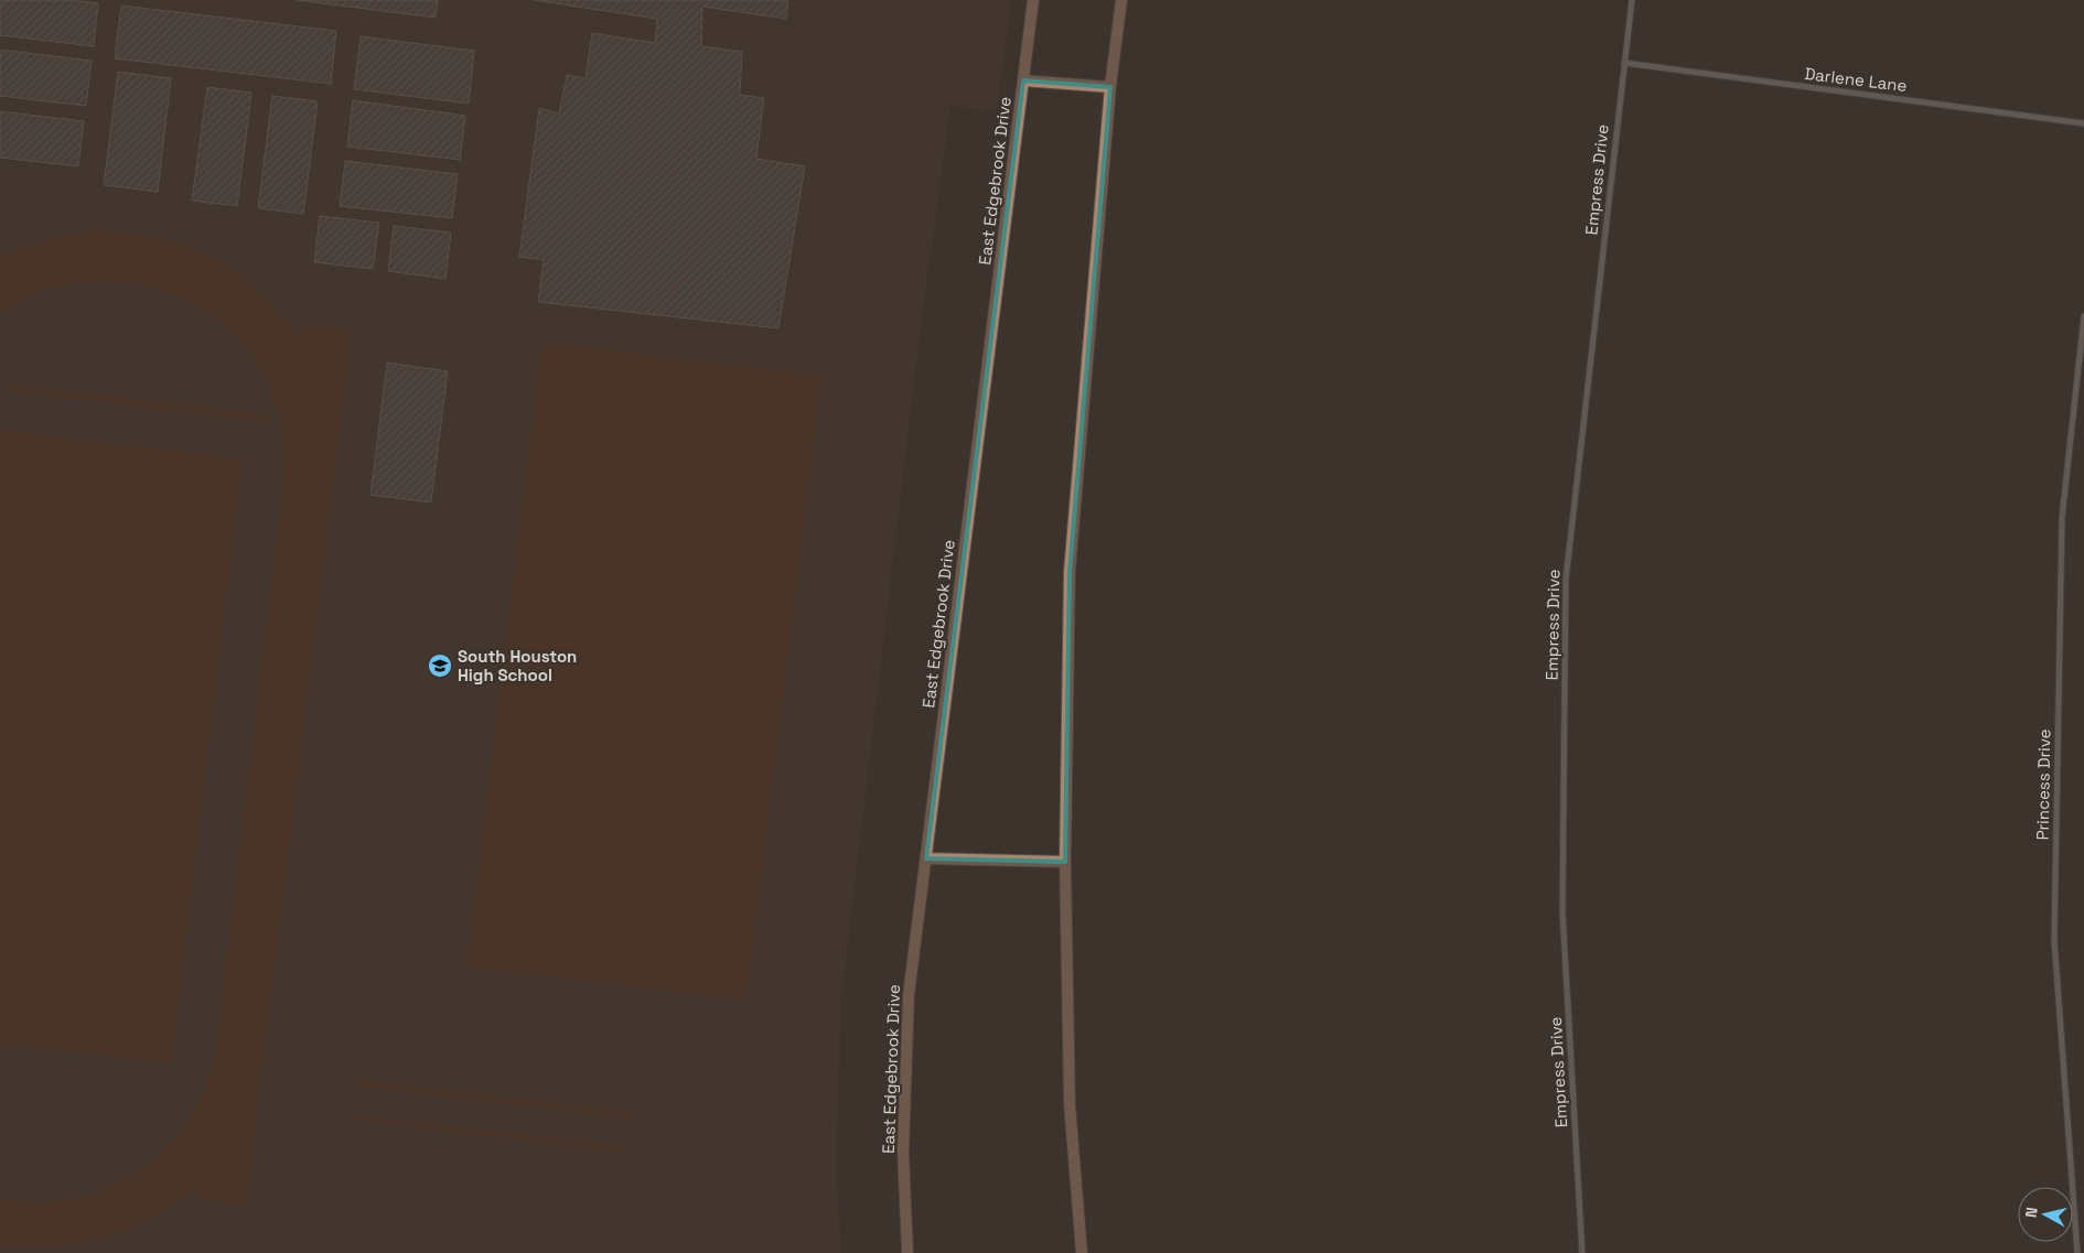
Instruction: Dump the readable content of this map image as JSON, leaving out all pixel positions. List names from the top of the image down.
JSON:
{
  "streets": {
    "main road": ["East Edgebrook Drive"],
    "street": ["Darlene Lane", "Empress Drive", "Princess Drive"]
  },
  "crossings": [
    ["Darlene Lane", "Empress Drive"]
  ],
  "places": {
    "school or university": ["South Houston High School"]
  },
  "north": "left"
}
